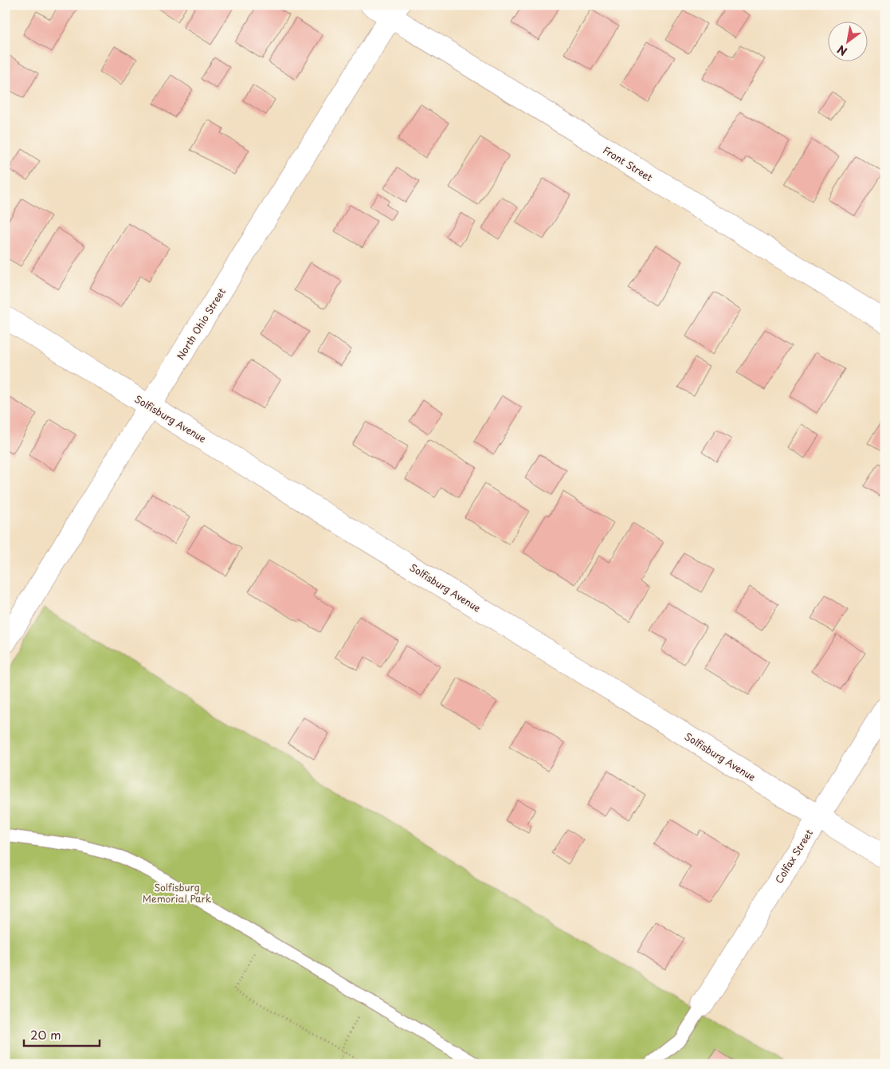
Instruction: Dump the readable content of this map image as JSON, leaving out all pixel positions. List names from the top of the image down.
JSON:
{
  "streets": {
    "street": [
      "Front Street",
      "North Ohio Street",
      "Solfisburg Avenue",
      "Colfax Street"
    ]
  },
  "crossings": [
    ["Front Street", "North Ohio Street"],
    ["North Ohio Street", "Solfisburg Avenue"],
    ["Solfisburg Avenue", "Colfax Street"]
  ],
  "parks": ["Solfisburg Memorial Park"],
  "scale_bar": "20 m",
  "north": "bottom left"
}
